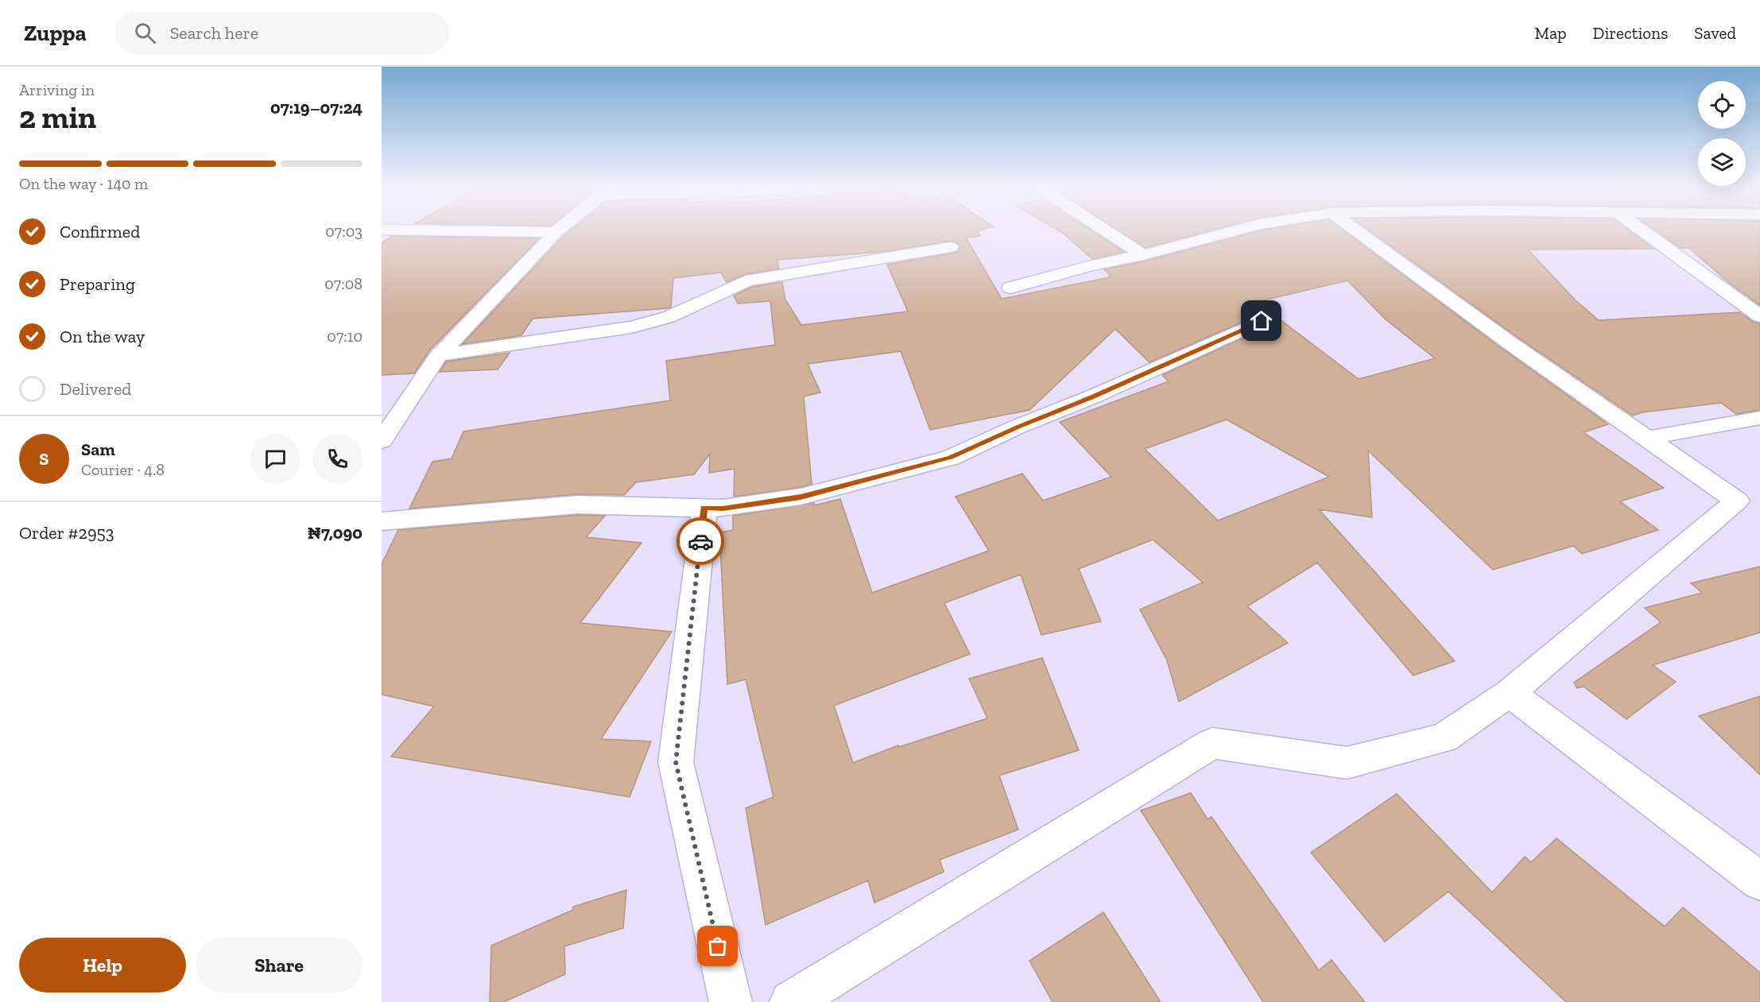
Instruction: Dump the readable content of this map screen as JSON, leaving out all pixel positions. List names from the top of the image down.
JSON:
{
  "page": {
    "header": "Zuppa",
    "search": "Search here",
    "nav": ["Map", "Directions", "Saved"],
    "heading": ["2 min", "Arriving in", "07:19–07:24"],
    "panel": [
      "Sam",
      "Courier · 4.8",
      "Order #2953",
      "₦7,090"
    ],
    "bar": "On the way · 140 m",
    "list": [
      ["Confirmed", "07:03"],
      ["Preparing", "07:08"],
      ["On the way", "07:10"],
      "Delivered"
    ],
    "round": "S",
    "buttons": ["Help", "Share"]
  }
}
